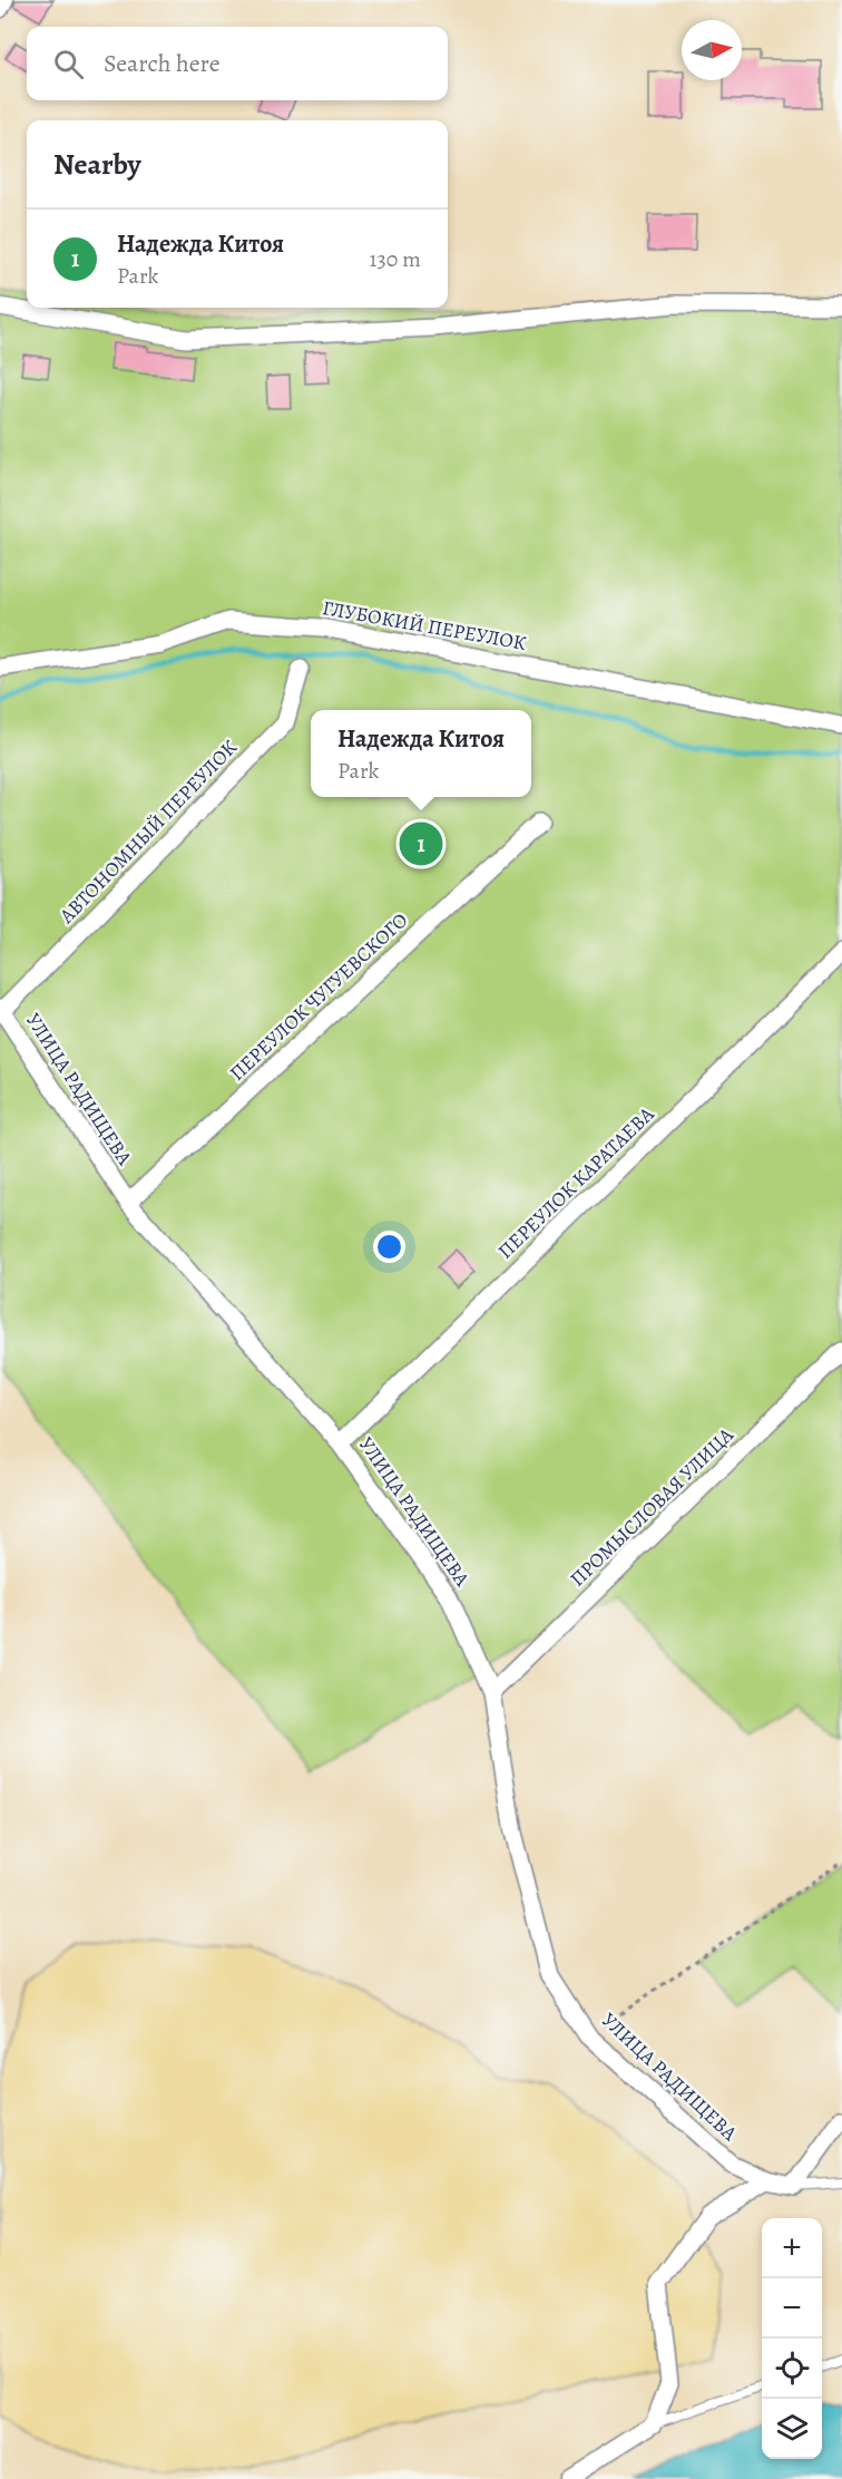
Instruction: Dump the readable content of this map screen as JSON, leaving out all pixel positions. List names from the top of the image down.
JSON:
{
  "streets": {
    "street": [
      "ГЛУБОКИЙ ПЕРЕУЛОК",
      "АВТОНОМНЫЙ ПЕРЕУЛОК",
      "ПЕРЕУЛОК ЧУГУЕВСКОГО",
      "УЛИЦА РАДИЩЕВА",
      "ПЕРЕУЛОК КАРАТАЕВА",
      "ПРОМЫСЛОВАЯ УЛИЦА"
    ]
  },
  "crossings": [
    ["АВТОНОМНЫЙ ПЕРЕУЛОК", "УЛИЦА РАДИЩЕВА"],
    ["ПЕРЕУЛОК ЧУГУЕВСКОГО", "УЛИЦА РАДИЩЕВА"],
    ["УЛИЦА РАДИЩЕВА", "ПЕРЕУЛОК КАРАТАЕВА"],
    ["УЛИЦА РАДИЩЕВА", "ПРОМЫСЛОВАЯ УЛИЦА"]
  ],
  "north": "right",
  "page": {
    "search": "Search here",
    "heading": "Nearby",
    "list": [
      {
        "mark": "1",
        "name": "Надежда Китоя",
        "note": "Park",
        "value": "130 m"
      }
    ],
    "popup": ["Надежда Китоя", "Park"],
    "pins": "1",
    "map_buttons": ["+", "−"]
  }
}
